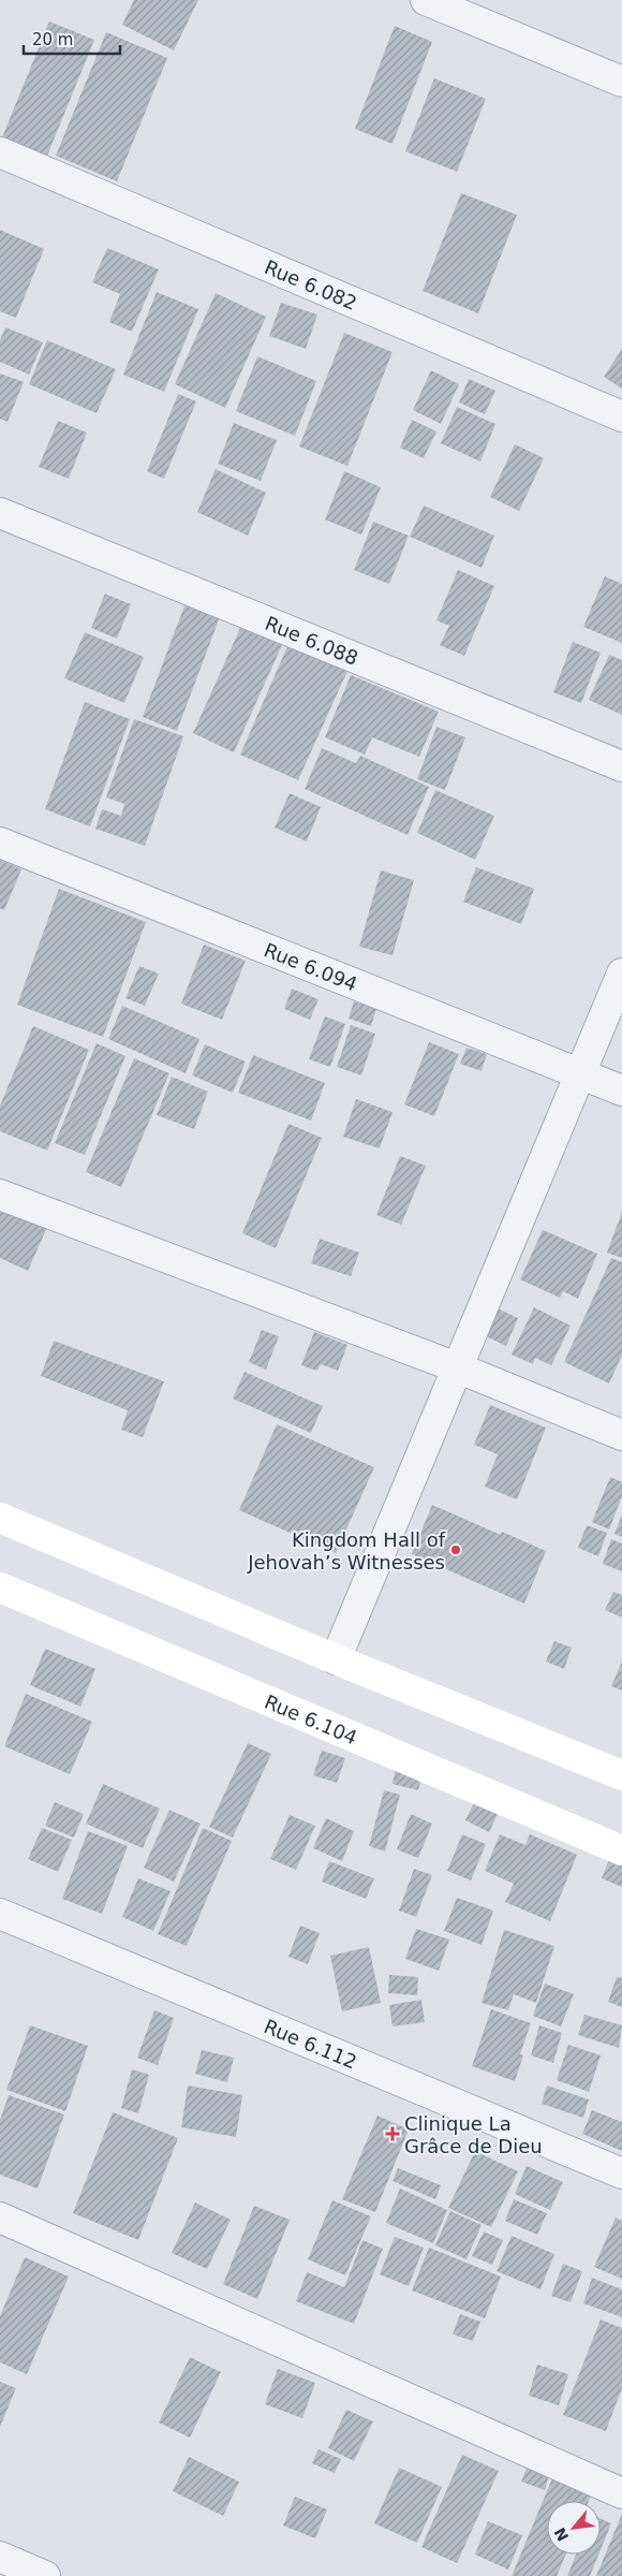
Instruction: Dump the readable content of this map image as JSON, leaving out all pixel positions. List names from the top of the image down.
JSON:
{
  "streets": {
    "street": [
      "Rue 6.082",
      "Rue 6.088",
      "Rue 6.094",
      "Rue 6.104",
      "Rue 6.112"
    ]
  },
  "places": {
    "other": ["Kingdom Hall of Jehovah’s Witnesses"],
    "health": ["Clinique La Grâce de Dieu"]
  },
  "scale_bar": "20 m",
  "north": "bottom left"
}
